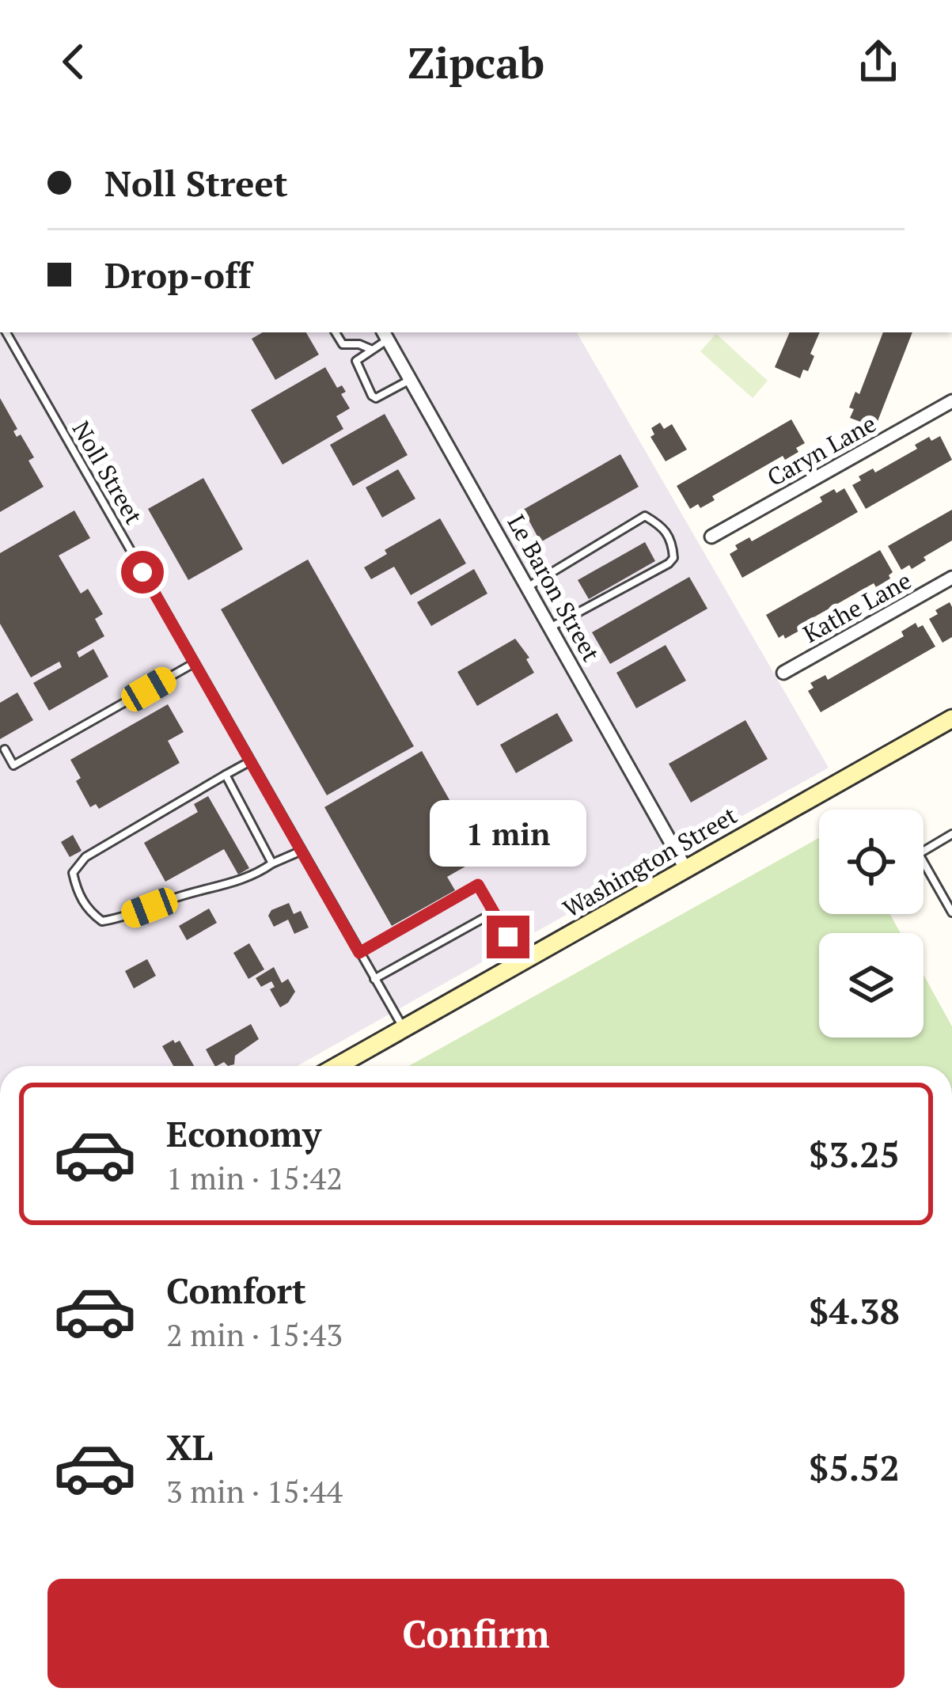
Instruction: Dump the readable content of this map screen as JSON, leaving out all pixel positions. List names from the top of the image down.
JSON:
{
  "streets": {
    "main road": ["Washington Street"],
    "street": ["Caryn Lane", "Le Baron Street", "Kathe Lane"],
    "lane": ["Noll Street"]
  },
  "crossings": [
    ["Noll Street", "Washington Street"],
    ["Le Baron Street", "Washington Street"]
  ],
  "page": {
    "header": "Zipcab",
    "banner": ["Noll Street", "Drop-off"],
    "bubble": "1 min",
    "list": [
      {
        "name": "Economy",
        "note": "1 min · 15:42",
        "value": "$3.25"
      },
      {
        "name": "Comfort",
        "note": "2 min · 15:43",
        "value": "$4.38"
      },
      {
        "name": "XL",
        "note": "3 min · 15:44",
        "value": "$5.52"
      }
    ],
    "buttons": "Confirm"
  }
}
